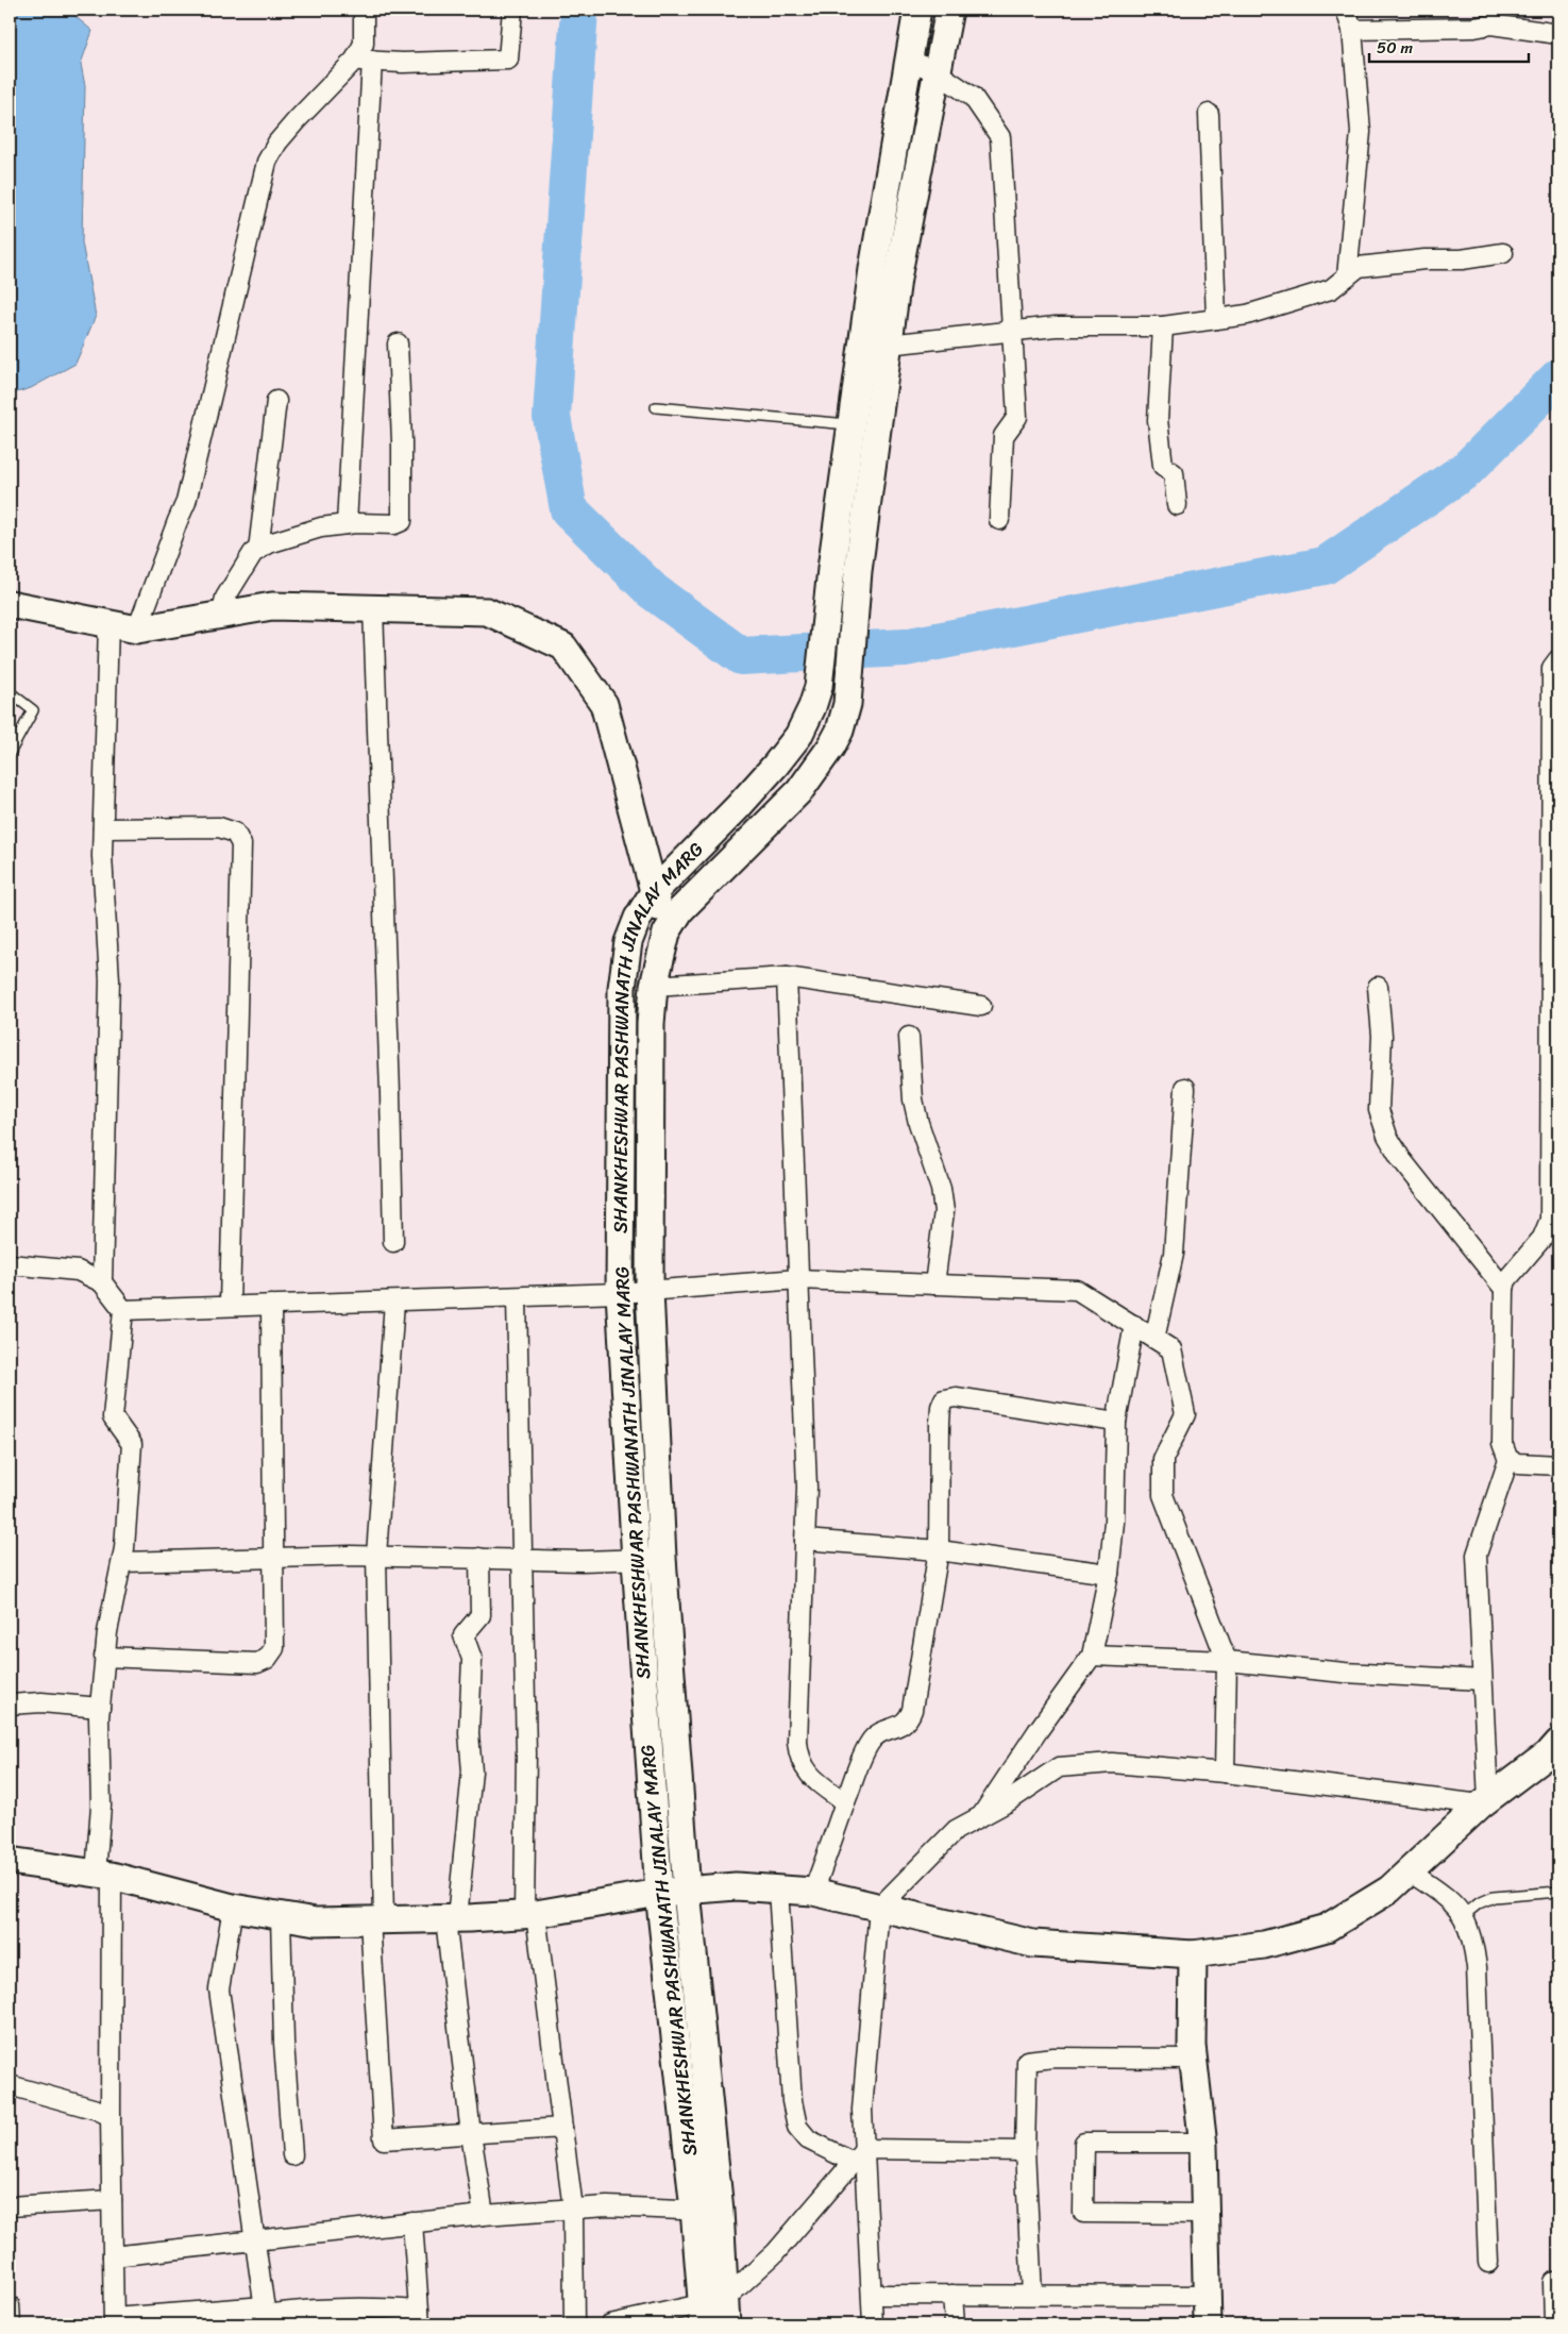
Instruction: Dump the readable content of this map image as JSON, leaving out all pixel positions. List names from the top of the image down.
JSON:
{
  "streets": {
    "main road": ["SHANKHESHWAR PASHWANATH JINALAY MARG"]
  },
  "scale_bar": "50 m"
}
